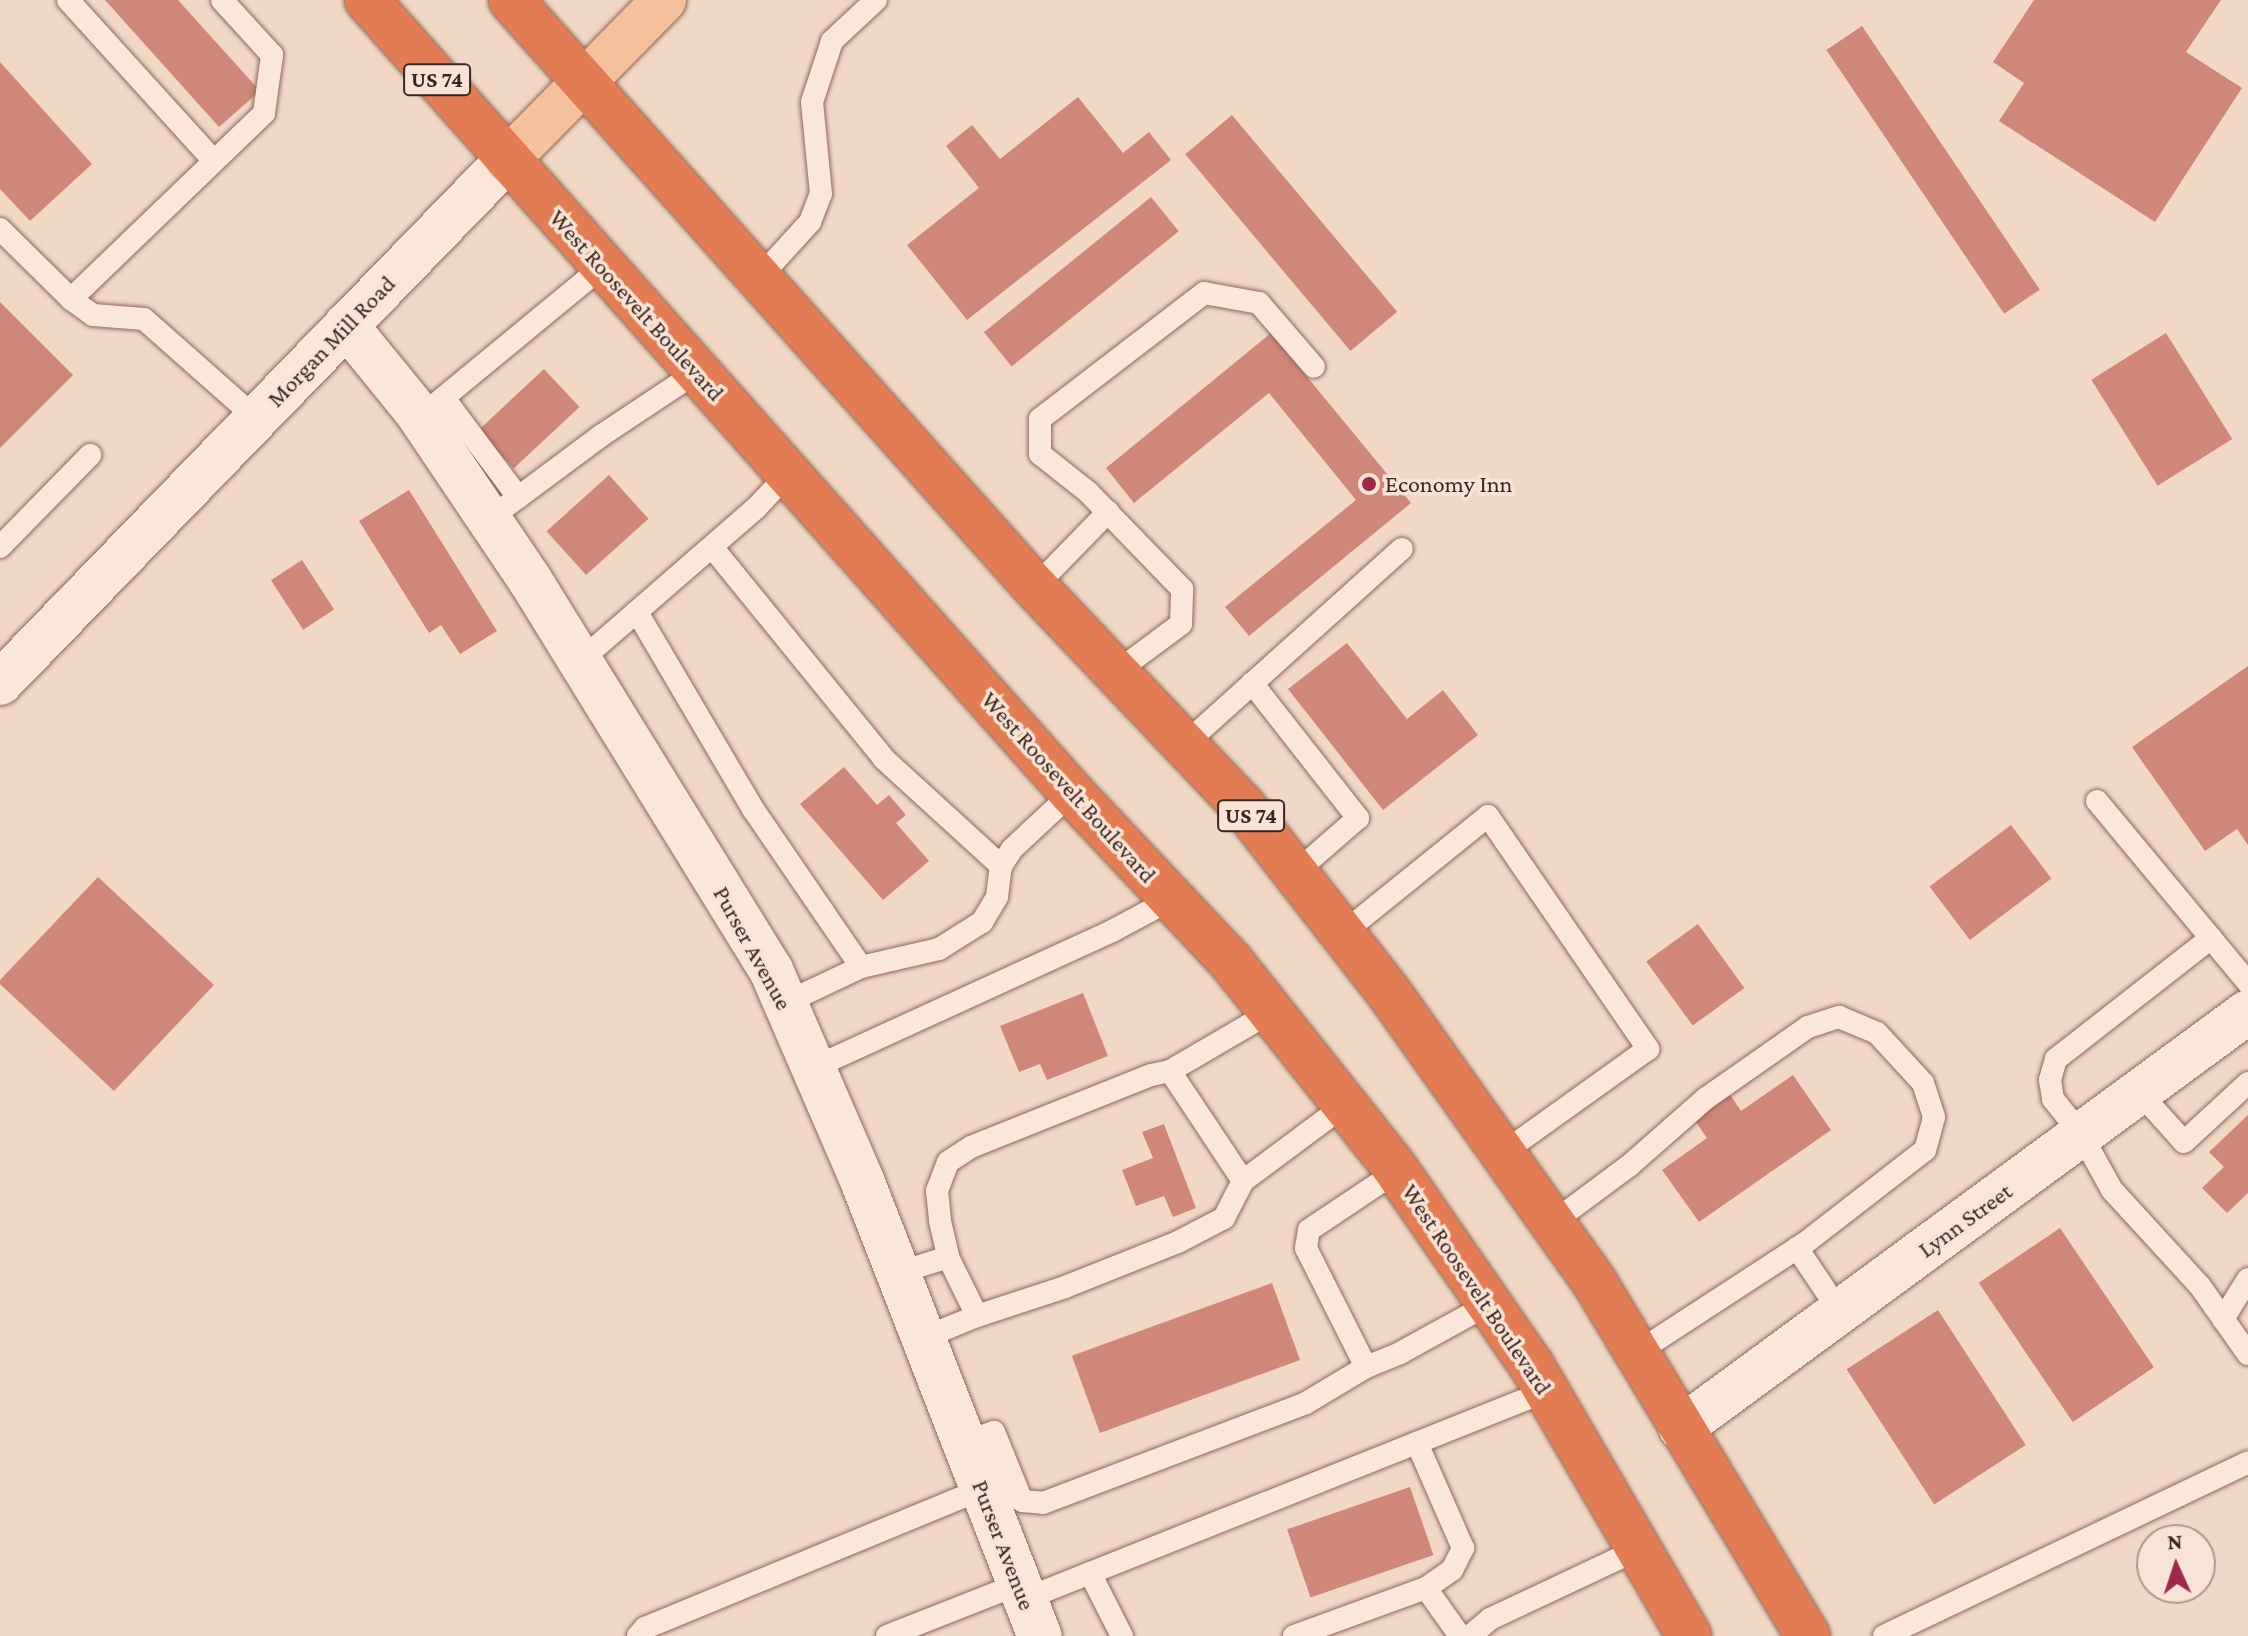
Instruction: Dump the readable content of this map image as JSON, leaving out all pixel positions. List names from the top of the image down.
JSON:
{
  "streets": {
    "highway": ["US 74", "West Roosevelt Boulevard"],
    "main road": ["Morgan Mill Road"],
    "street": ["Purser Avenue", "Lynn Street"]
  },
  "crossings": [
    ["US 74", "Morgan Mill Road"],
    ["US 74", "Lynn Street"],
    ["West Roosevelt Boulevard", "Morgan Mill Road"],
    ["Morgan Mill Road", "Purser Avenue"]
  ],
  "places": ["Economy Inn"],
  "north": "top"
}
